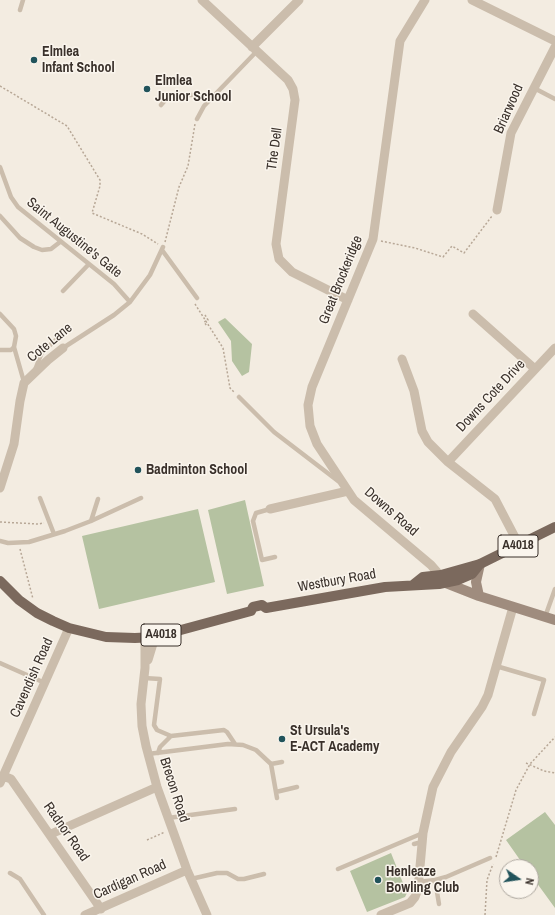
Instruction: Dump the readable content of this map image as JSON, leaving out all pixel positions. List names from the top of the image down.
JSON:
{
  "streets": {
    "main road": ["A4018", "Westbury Road"],
    "street": [
      "Briarwood",
      "The Dell",
      "Great Brockeridge",
      "Cote Lane",
      "Downs Cote Drive",
      "Downs Road",
      "Cavendish Road",
      "Brecon Road",
      "Radnor Road",
      "Cardigan Road"
    ],
    "lane": ["Saint Augustine's Gate"]
  },
  "crossings": [
    ["The Dell", "Great Brockeridge"],
    ["Saint Augustine's Gate", "Cote Lane"],
    ["Great Brockeridge", "Downs Road"],
    ["Downs Road", "Westbury Road"],
    ["A4018", "Westbury Road"],
    ["Westbury Road", "Cavendish Road"],
    ["Westbury Road", "Brecon Road"],
    ["Cavendish Road", "Radnor Road"],
    ["Brecon Road", "Cardigan Road"],
    ["Radnor Road", "Cardigan Road"]
  ],
  "places": [
    "Elmlea Infant School",
    "Elmlea Junior School",
    "Badminton School",
    "St Ursula's E-ACT Academy",
    "Henleaze Bowling Club"
  ],
  "north": "right"
}
